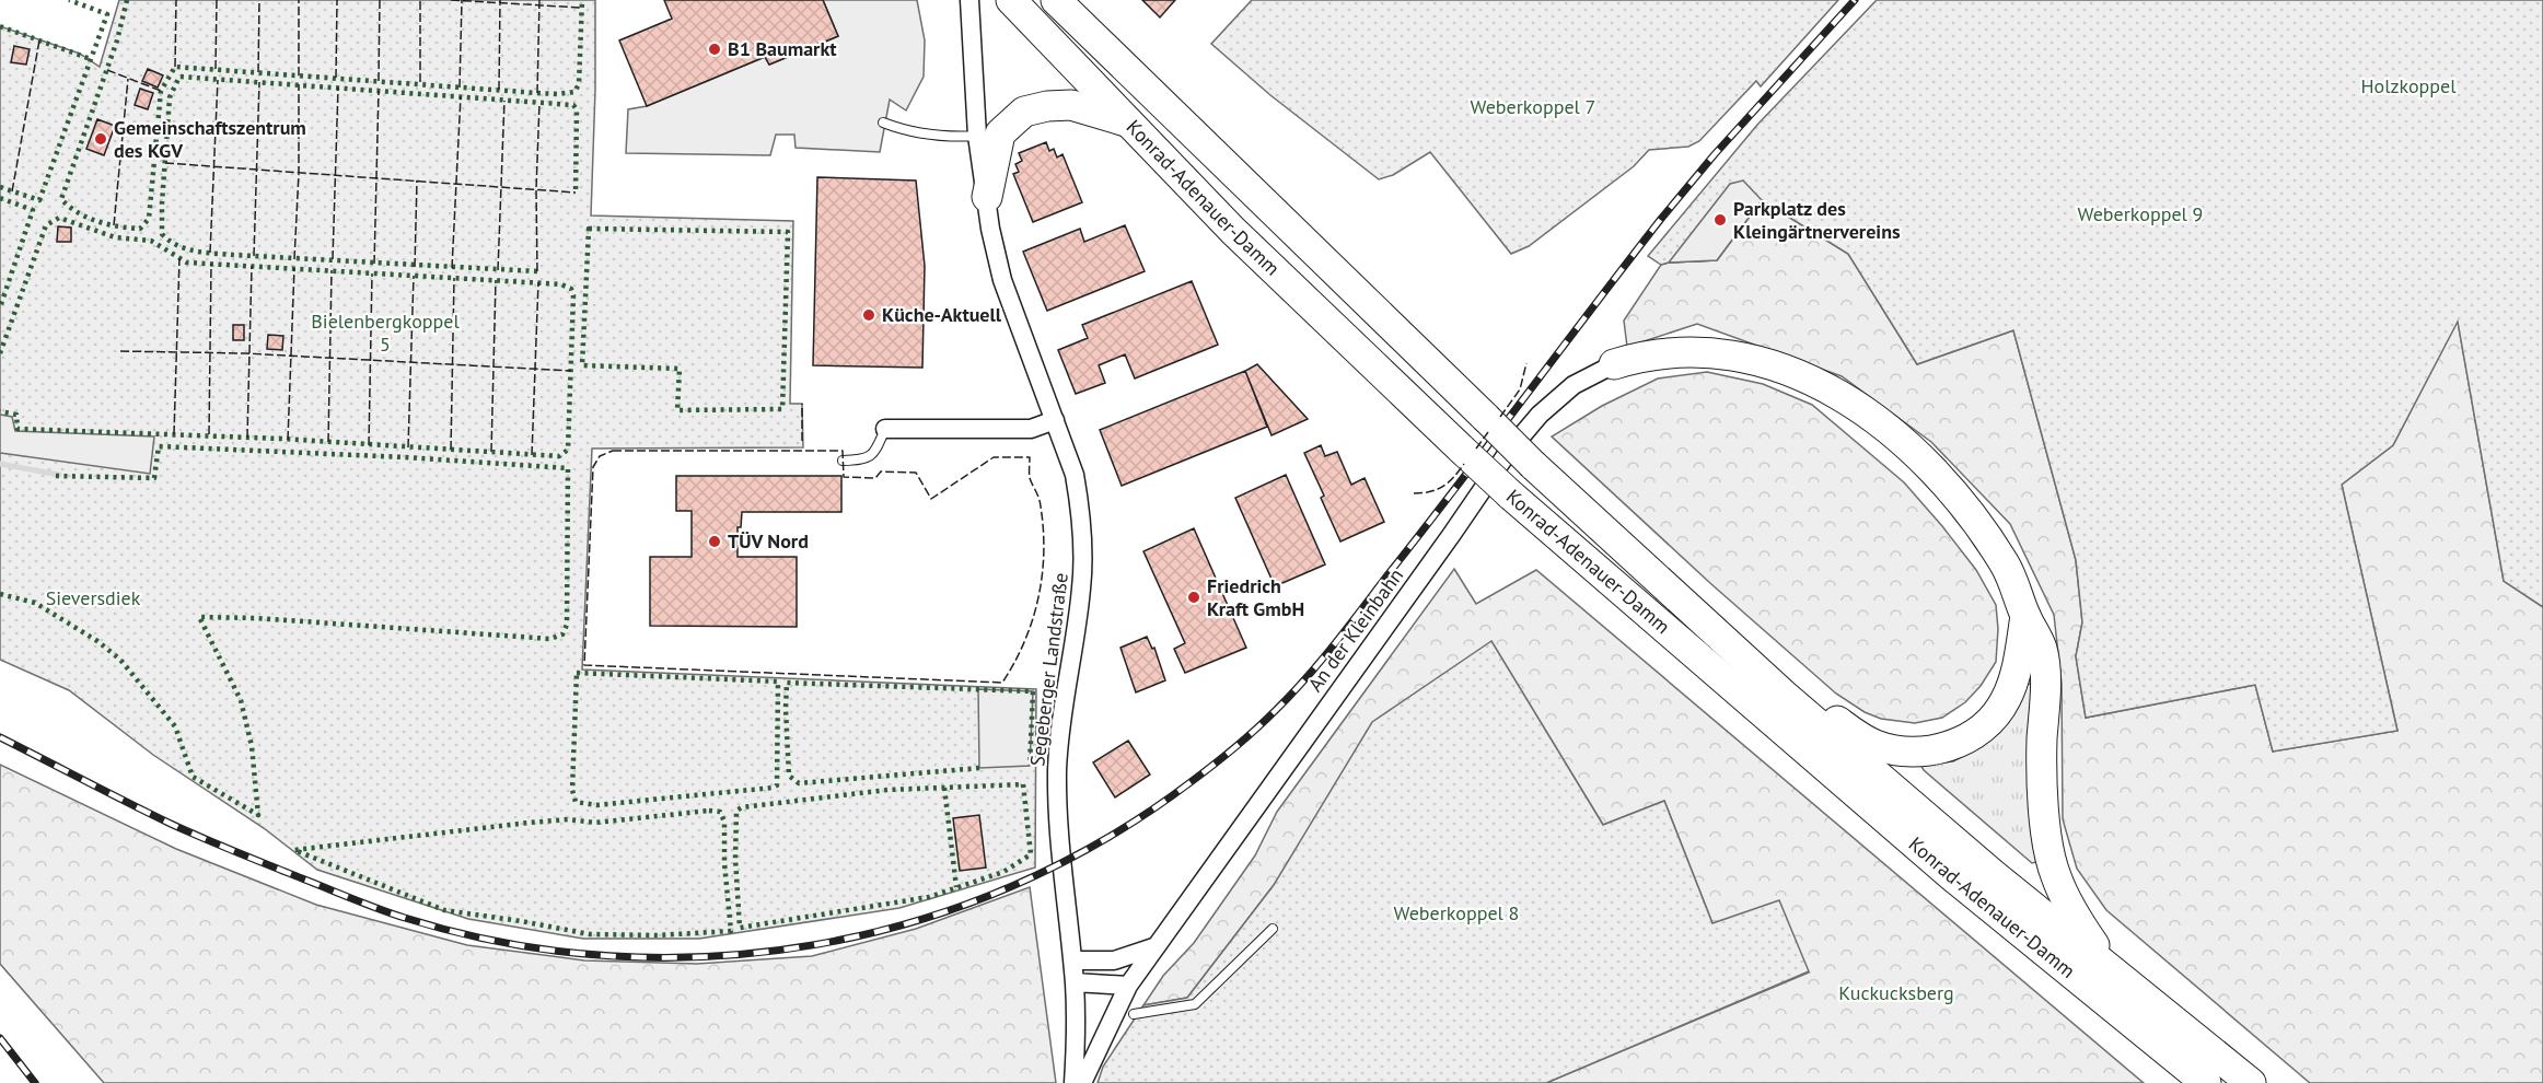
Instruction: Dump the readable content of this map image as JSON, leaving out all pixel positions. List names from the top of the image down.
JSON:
{
  "streets": {
    "highway": ["Konrad-Adenauer-Damm"],
    "street": ["An der Kleinbahn", "Segeberger Landstraße"]
  },
  "parks": [
    "Holzkoppel",
    "Weberkoppel 7",
    "Weberkoppel 9",
    "Bielenbergkoppel 5",
    "Sieversdiek",
    "Weberkoppel 8",
    "Kuckucksberg"
  ],
  "places": [
    "B1 Baumarkt",
    "Gemeinschaftszentrum des KGV",
    "Parkplatz des Kleingärtnervereins",
    "Küche-Aktuell",
    "TÜV Nord",
    "Friedrich Kraft GmbH"
  ]
}
